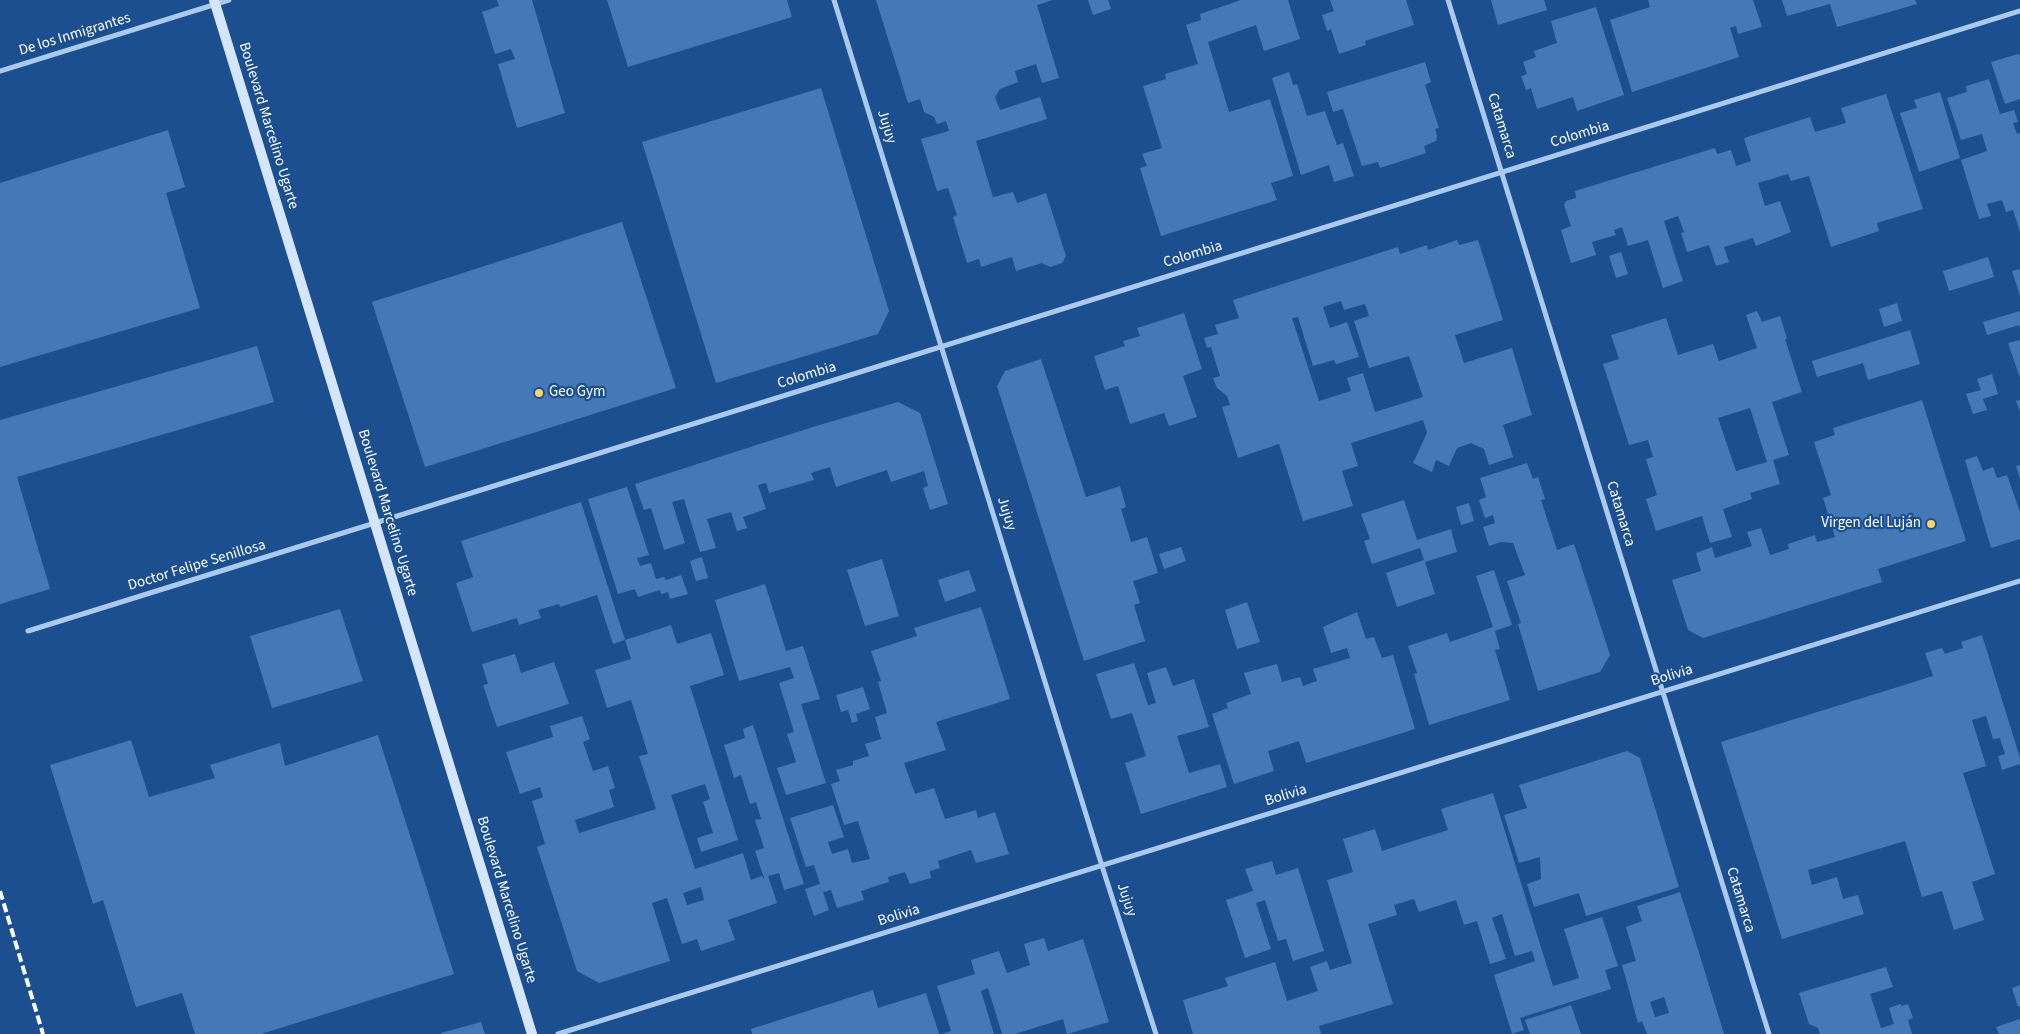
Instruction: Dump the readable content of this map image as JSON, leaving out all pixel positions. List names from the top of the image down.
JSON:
{
  "streets": {
    "main road": ["Boulevard Marcelino Ugarte"],
    "street": [
      "De los Inmigrantes",
      "Catamarca",
      "Jujuy",
      "Colombia",
      "Doctor Felipe Senillosa",
      "Bolivia"
    ]
  },
  "crossings": [
    ["De los Inmigrantes", "Boulevard Marcelino Ugarte"],
    ["Boulevard Marcelino Ugarte", "Colombia"],
    ["Boulevard Marcelino Ugarte", "Doctor Felipe Senillosa"],
    ["Catamarca", "Colombia"],
    ["Catamarca", "Bolivia"],
    ["Jujuy", "Colombia"],
    ["Jujuy", "Bolivia"],
    ["Colombia", "Doctor Felipe Senillosa"]
  ],
  "places": ["Geo Gym", "Virgen del Luján"]
}
